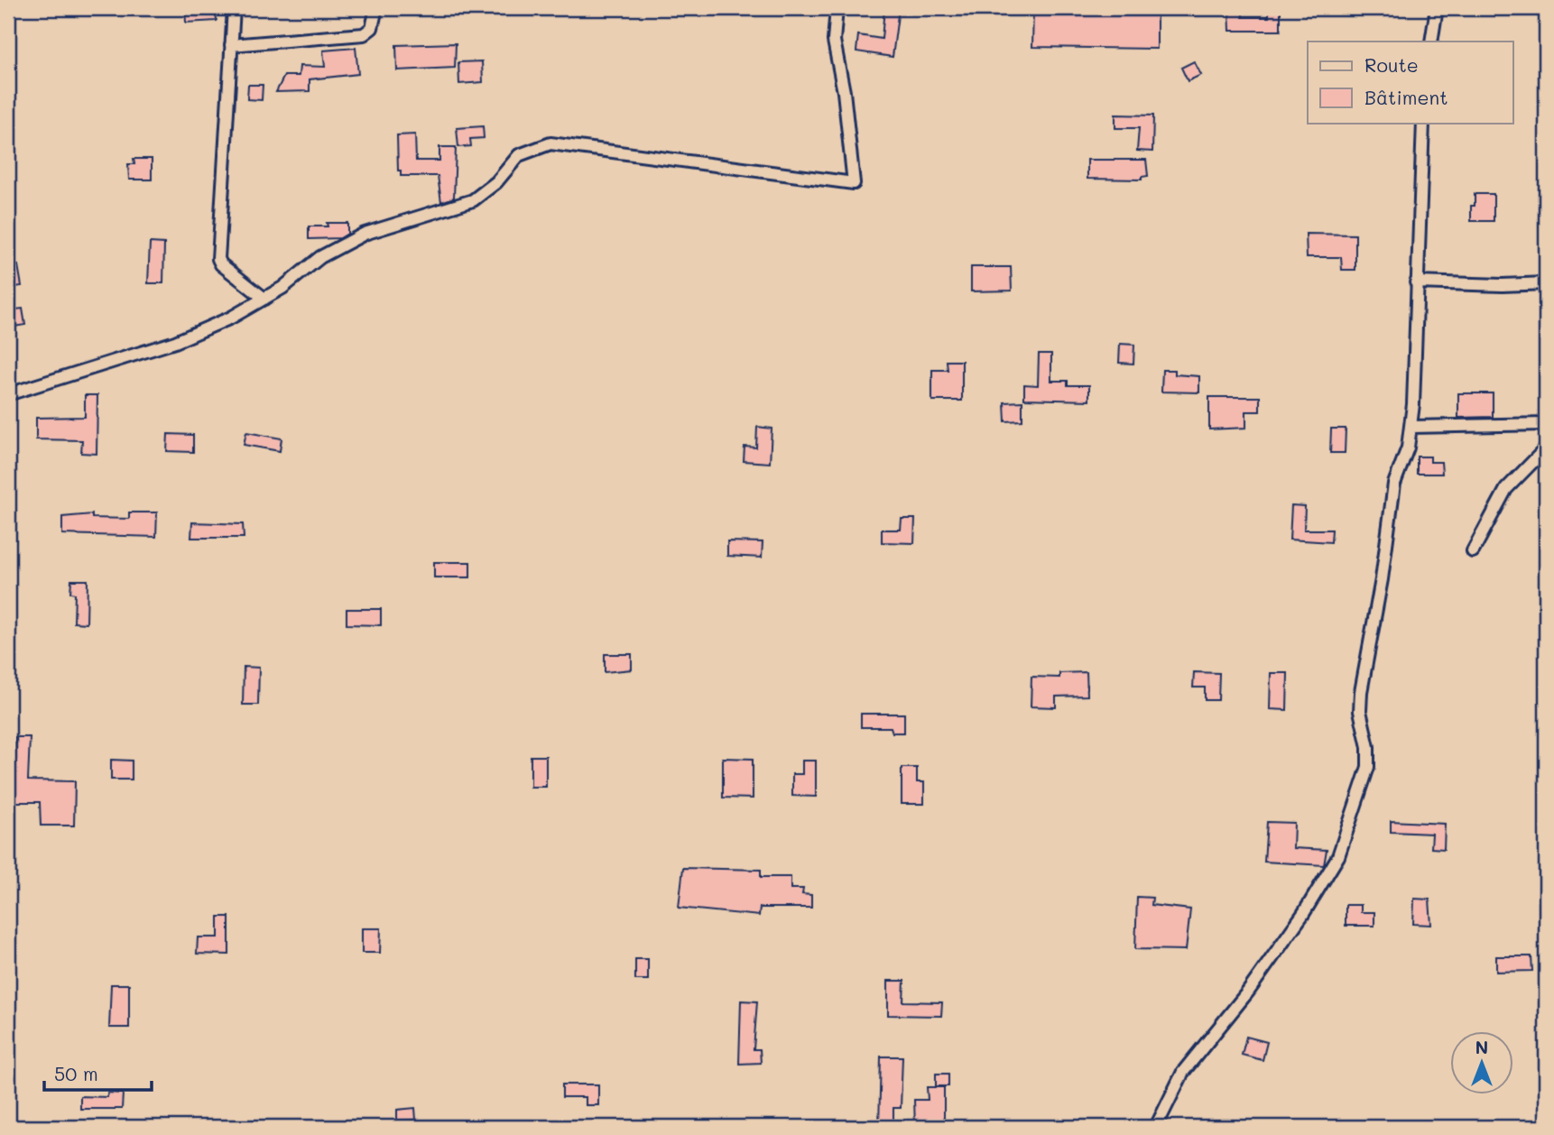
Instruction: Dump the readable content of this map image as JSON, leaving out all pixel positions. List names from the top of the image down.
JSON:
{
  "legend": ["Route", "Bâtiment"],
  "scale_bar": "50 m",
  "north": "top"
}
